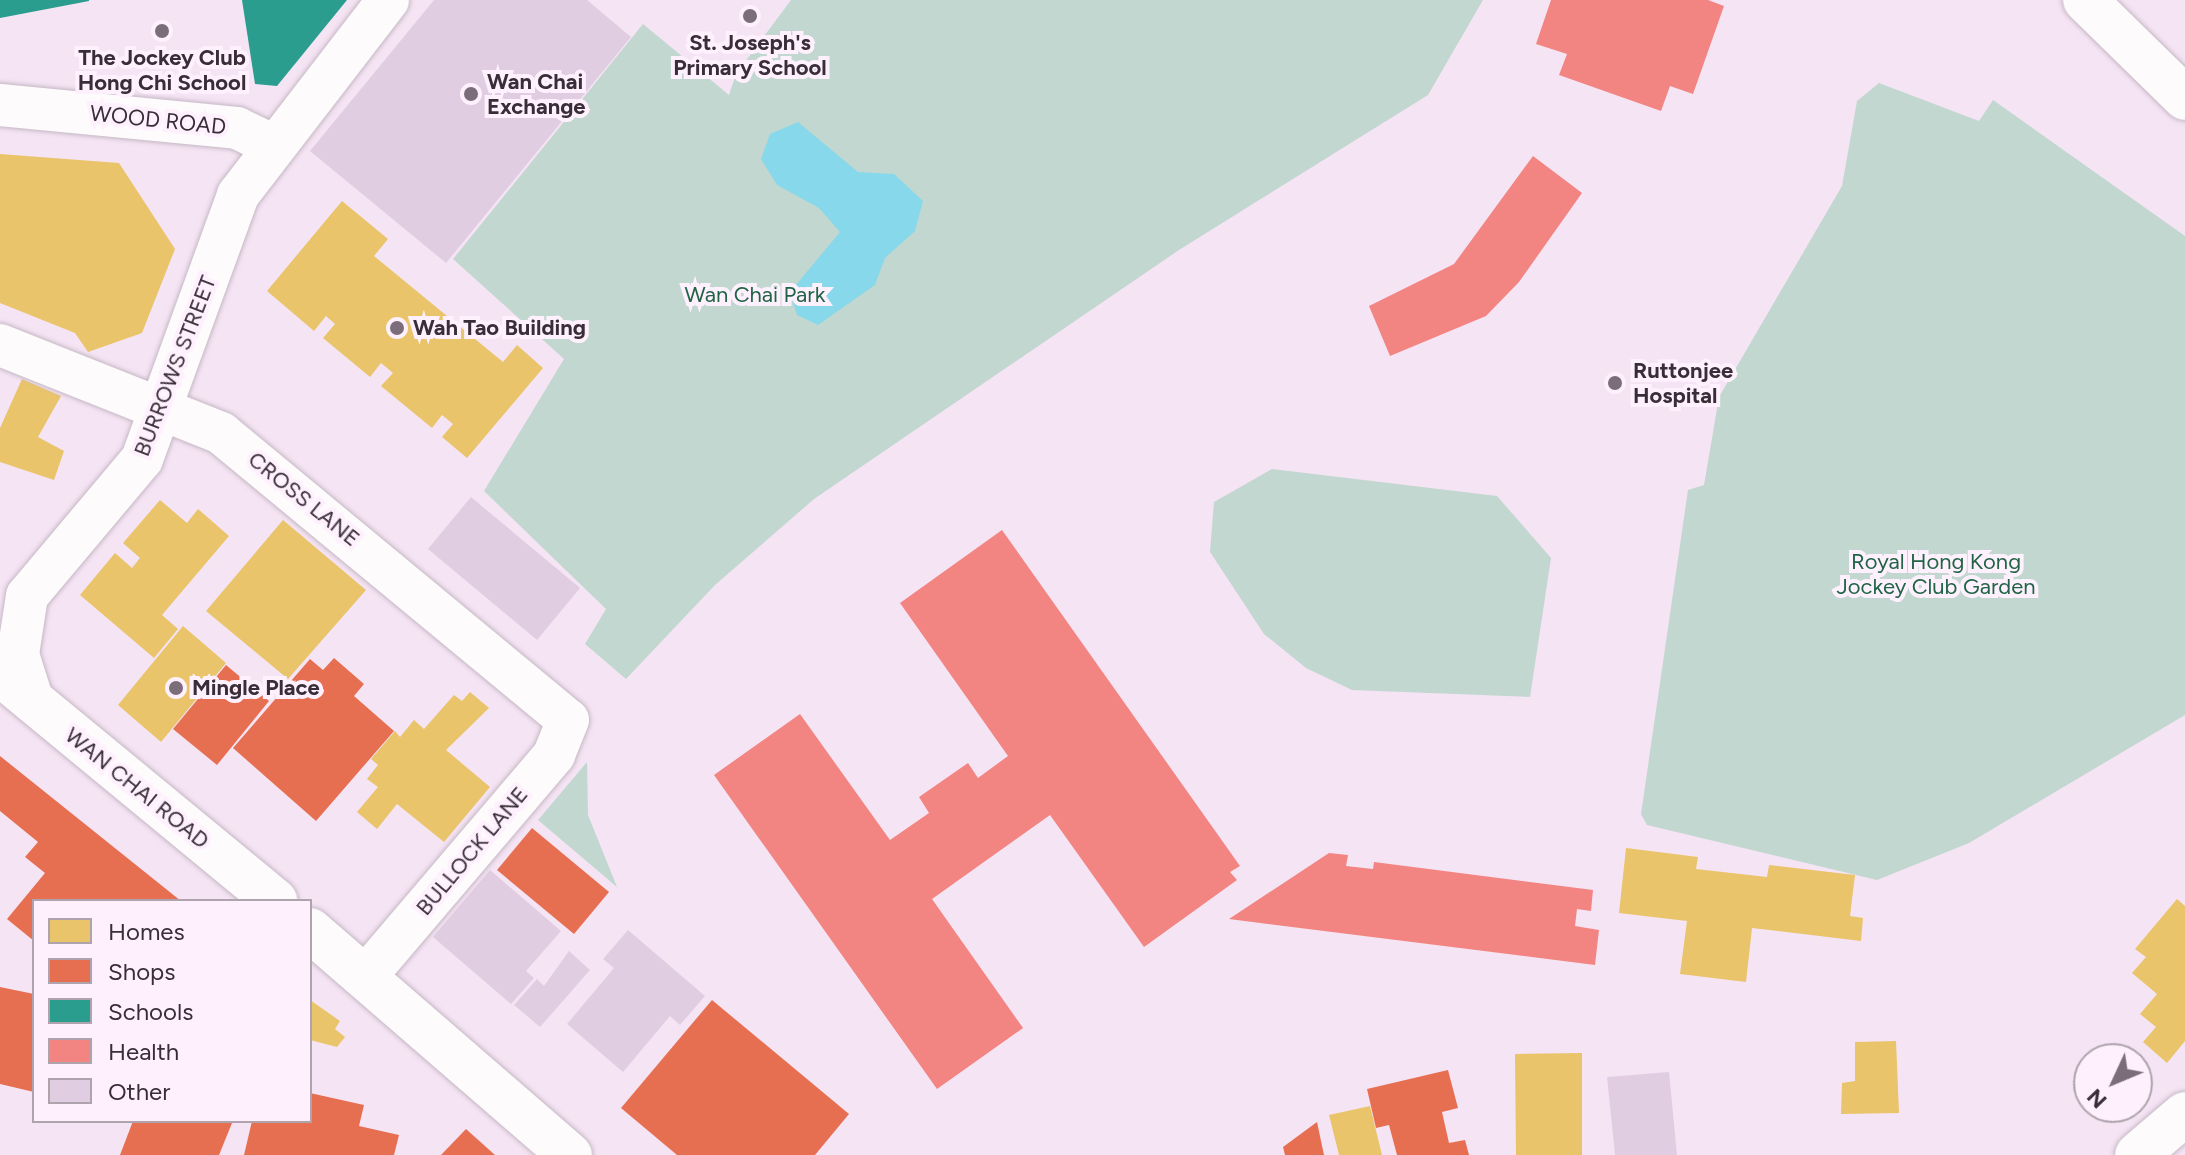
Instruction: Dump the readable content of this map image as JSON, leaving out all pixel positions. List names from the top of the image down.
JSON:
{
  "streets": {
    "street": [
      "WOOD ROAD",
      "BURROWS STREET",
      "CROSS LANE",
      "WAN CHAI ROAD",
      "BULLOCK LANE"
    ]
  },
  "crossings": [
    ["WOOD ROAD", "BURROWS STREET"],
    ["BURROWS STREET", "CROSS LANE"],
    ["BURROWS STREET", "WAN CHAI ROAD"],
    ["CROSS LANE", "BULLOCK LANE"]
  ],
  "parks": ["Wan Chai Park", "Royal Hong Kong Jockey Club Garden"],
  "places": [
    "St. Joseph's Primary School",
    "The Jockey Club Hong Chi School",
    "Wan Chai Exchange",
    "Wah Tao Building",
    "Ruttonjee Hospital",
    "Mingle Place"
  ],
  "legend": [
    "Homes",
    "Shops",
    "Schools",
    "Health",
    "Other"
  ],
  "north": "bottom left"
}
